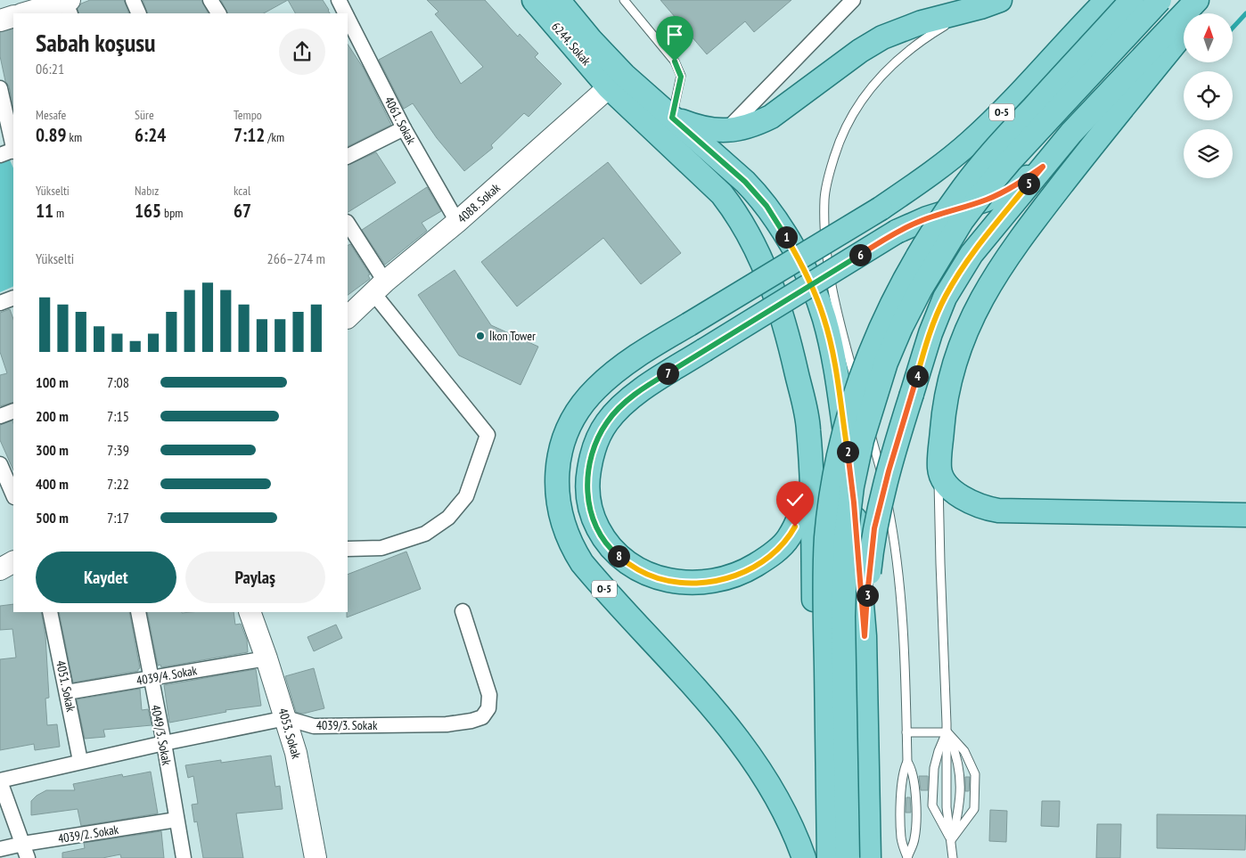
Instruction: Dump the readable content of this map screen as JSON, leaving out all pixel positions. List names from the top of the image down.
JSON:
{
  "streets": {
    "main road": ["6244. Sokak", "O-5"],
    "street": [
      "4061. Sokak",
      "4088. Sokak",
      "4039/4. Sokak",
      "4051. Sokak",
      "4039/3. Sokak",
      "4053. Sokak",
      "4049/3. Sokak",
      "4039/2. Sokak"
    ]
  },
  "crossings": [
    ["6244. Sokak", "4088. Sokak"],
    ["4061. Sokak", "4088. Sokak"],
    ["4039/4. Sokak", "4051. Sokak"],
    ["4039/4. Sokak", "4053. Sokak"],
    ["4039/4. Sokak", "4049/3. Sokak"],
    ["4051. Sokak", "4039/3. Sokak"],
    ["4039/3. Sokak", "4053. Sokak"],
    ["4039/3. Sokak", "4049/3. Sokak"],
    ["4049/3. Sokak", "4039/2. Sokak"]
  ],
  "places": ["İkon Tower"],
  "north": "top",
  "page": {
    "heading": ["Sabah koşusu", "06:21"],
    "stats": [
      ["Mesafe", "0.89 km"],
      ["Süre", "6:24"],
      ["Tempo", "7:12 /km"],
      ["Yükselti", "11 m"],
      ["Nabız", "165 bpm"],
      ["kcal", "67"]
    ],
    "pins": [
      "5",
      "1",
      "6",
      "7",
      "4",
      "2",
      "8",
      "3"
    ],
    "chart": ["Yükselti", "266–274 m"],
    "list": [
      {
        "name": "100 m",
        "note": "7:08"
      },
      {
        "name": "200 m",
        "note": "7:15"
      },
      {
        "name": "300 m",
        "note": "7:39"
      },
      {
        "name": "400 m",
        "note": "7:22"
      },
      {
        "name": "500 m",
        "note": "7:17"
      }
    ],
    "buttons": ["Kaydet", "Paylaş"]
  }
}
